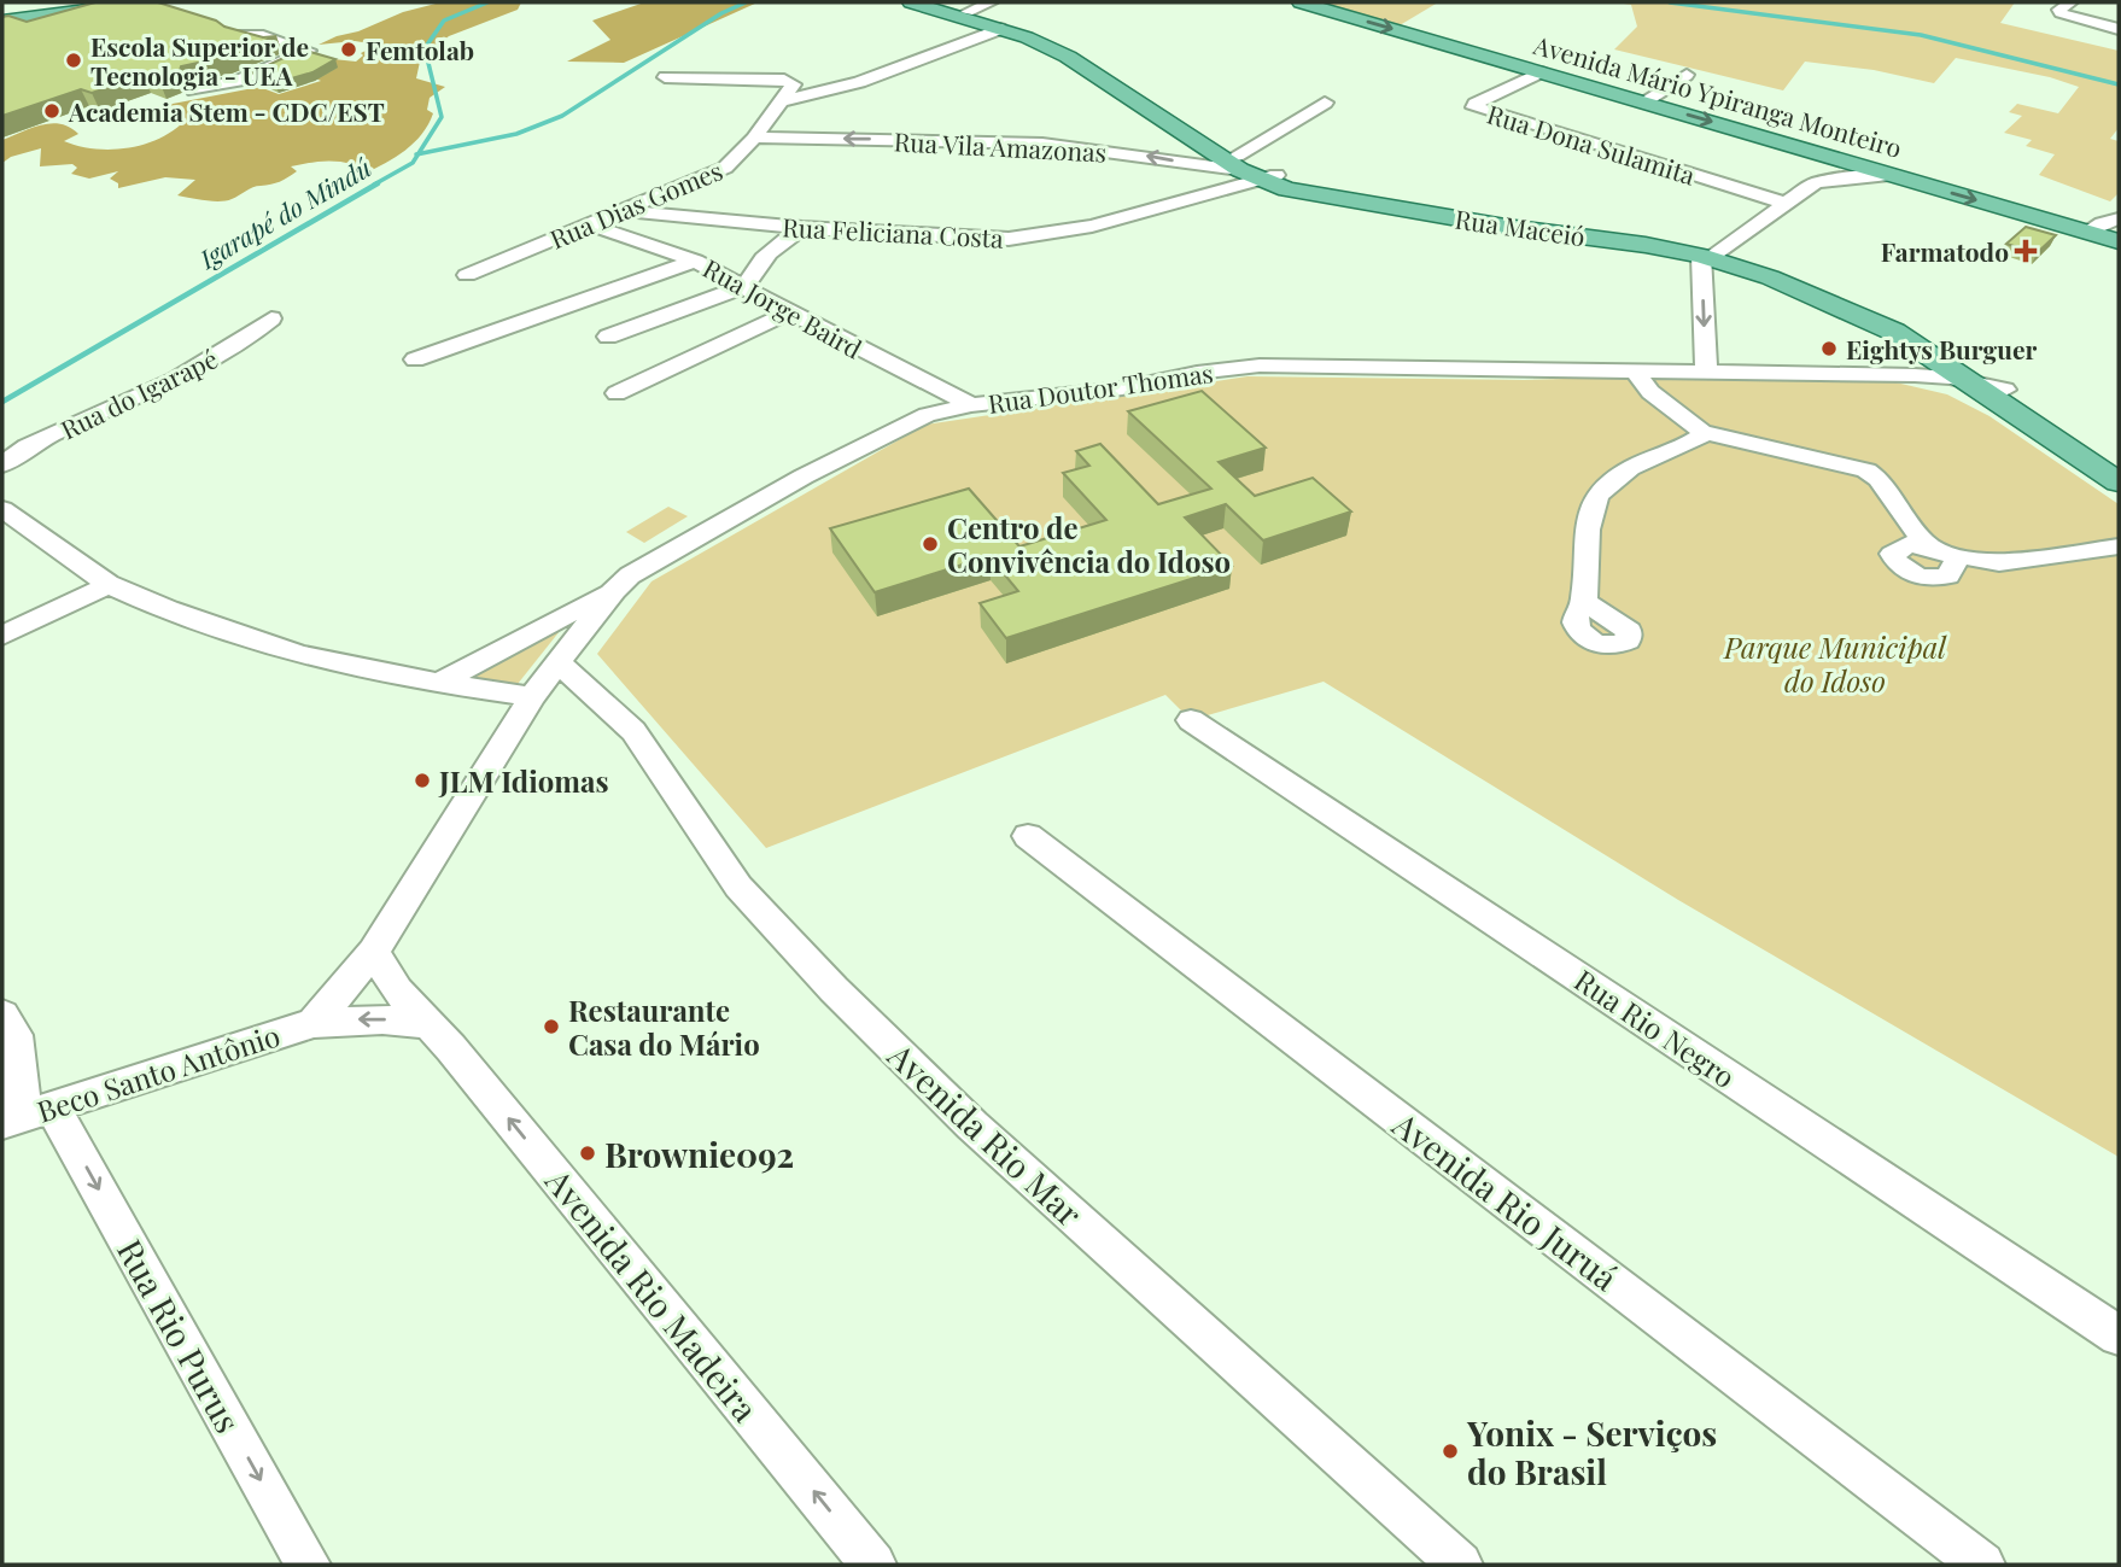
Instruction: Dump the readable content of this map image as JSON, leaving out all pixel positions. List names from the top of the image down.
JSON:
{
  "streets": {
    "main road": ["Avenida Mário Ypiranga Monteiro", "Rua Maceió"],
    "street": [
      "Rua Dona Sulamita",
      "Rua Vila Amazonas",
      "Rua Dias Gomes",
      "Rua Feliciana Costa",
      "Rua Jorge Baird",
      "Rua Doutor Thomas",
      "Rua do Igarapé",
      "Rua Rio Negro",
      "Beco Santo Antônio",
      "Avenida Rio Mar",
      "Avenida Rio Juruá",
      "Avenida Rio Madeira",
      "Rua Rio Purus"
    ]
  },
  "crossings": [
    ["Avenida Mário Ypiranga Monteiro", "Rua Dona Sulamita"],
    ["Rua Vila Amazonas", "Rua Dias Gomes"],
    ["Rua Vila Amazonas", "Rua Maceió"],
    ["Rua Vila Amazonas", "Rua Feliciana Costa"],
    ["Rua Dias Gomes", "Rua Feliciana Costa"],
    ["Rua Dias Gomes", "Rua Jorge Baird"],
    ["Rua Maceió", "Rua Feliciana Costa"],
    ["Rua Maceió", "Rua Doutor Thomas"],
    ["Rua Jorge Baird", "Rua Doutor Thomas"],
    ["Rua Doutor Thomas", "Beco Santo Antônio"],
    ["Rua Doutor Thomas", "Avenida Rio Mar"],
    ["Rua Doutor Thomas", "Avenida Rio Madeira"],
    ["Beco Santo Antônio", "Rua Rio Purus"]
  ],
  "one_way": ["Avenida Mário Ypiranga Monteiro", "Avenida Rio Madeira", "Rua Rio Purus"],
  "water": ["Igarapé do Mindú"],
  "parks": ["Parque Municipal do Idoso"],
  "places": {
    "other": [
      "Femtolab",
      "Escola Superior de Tecnologia - UEA",
      "Academia Stem - CDC/EST",
      "Eightys Burguer",
      "Centro de Convivência do Idoso",
      "JLM Idiomas",
      "Restaurante Casa do Mário",
      "Brownie092",
      "Yonix - Serviços do Brasil"
    ],
    "health": ["Farmatodo"]
  }
}
